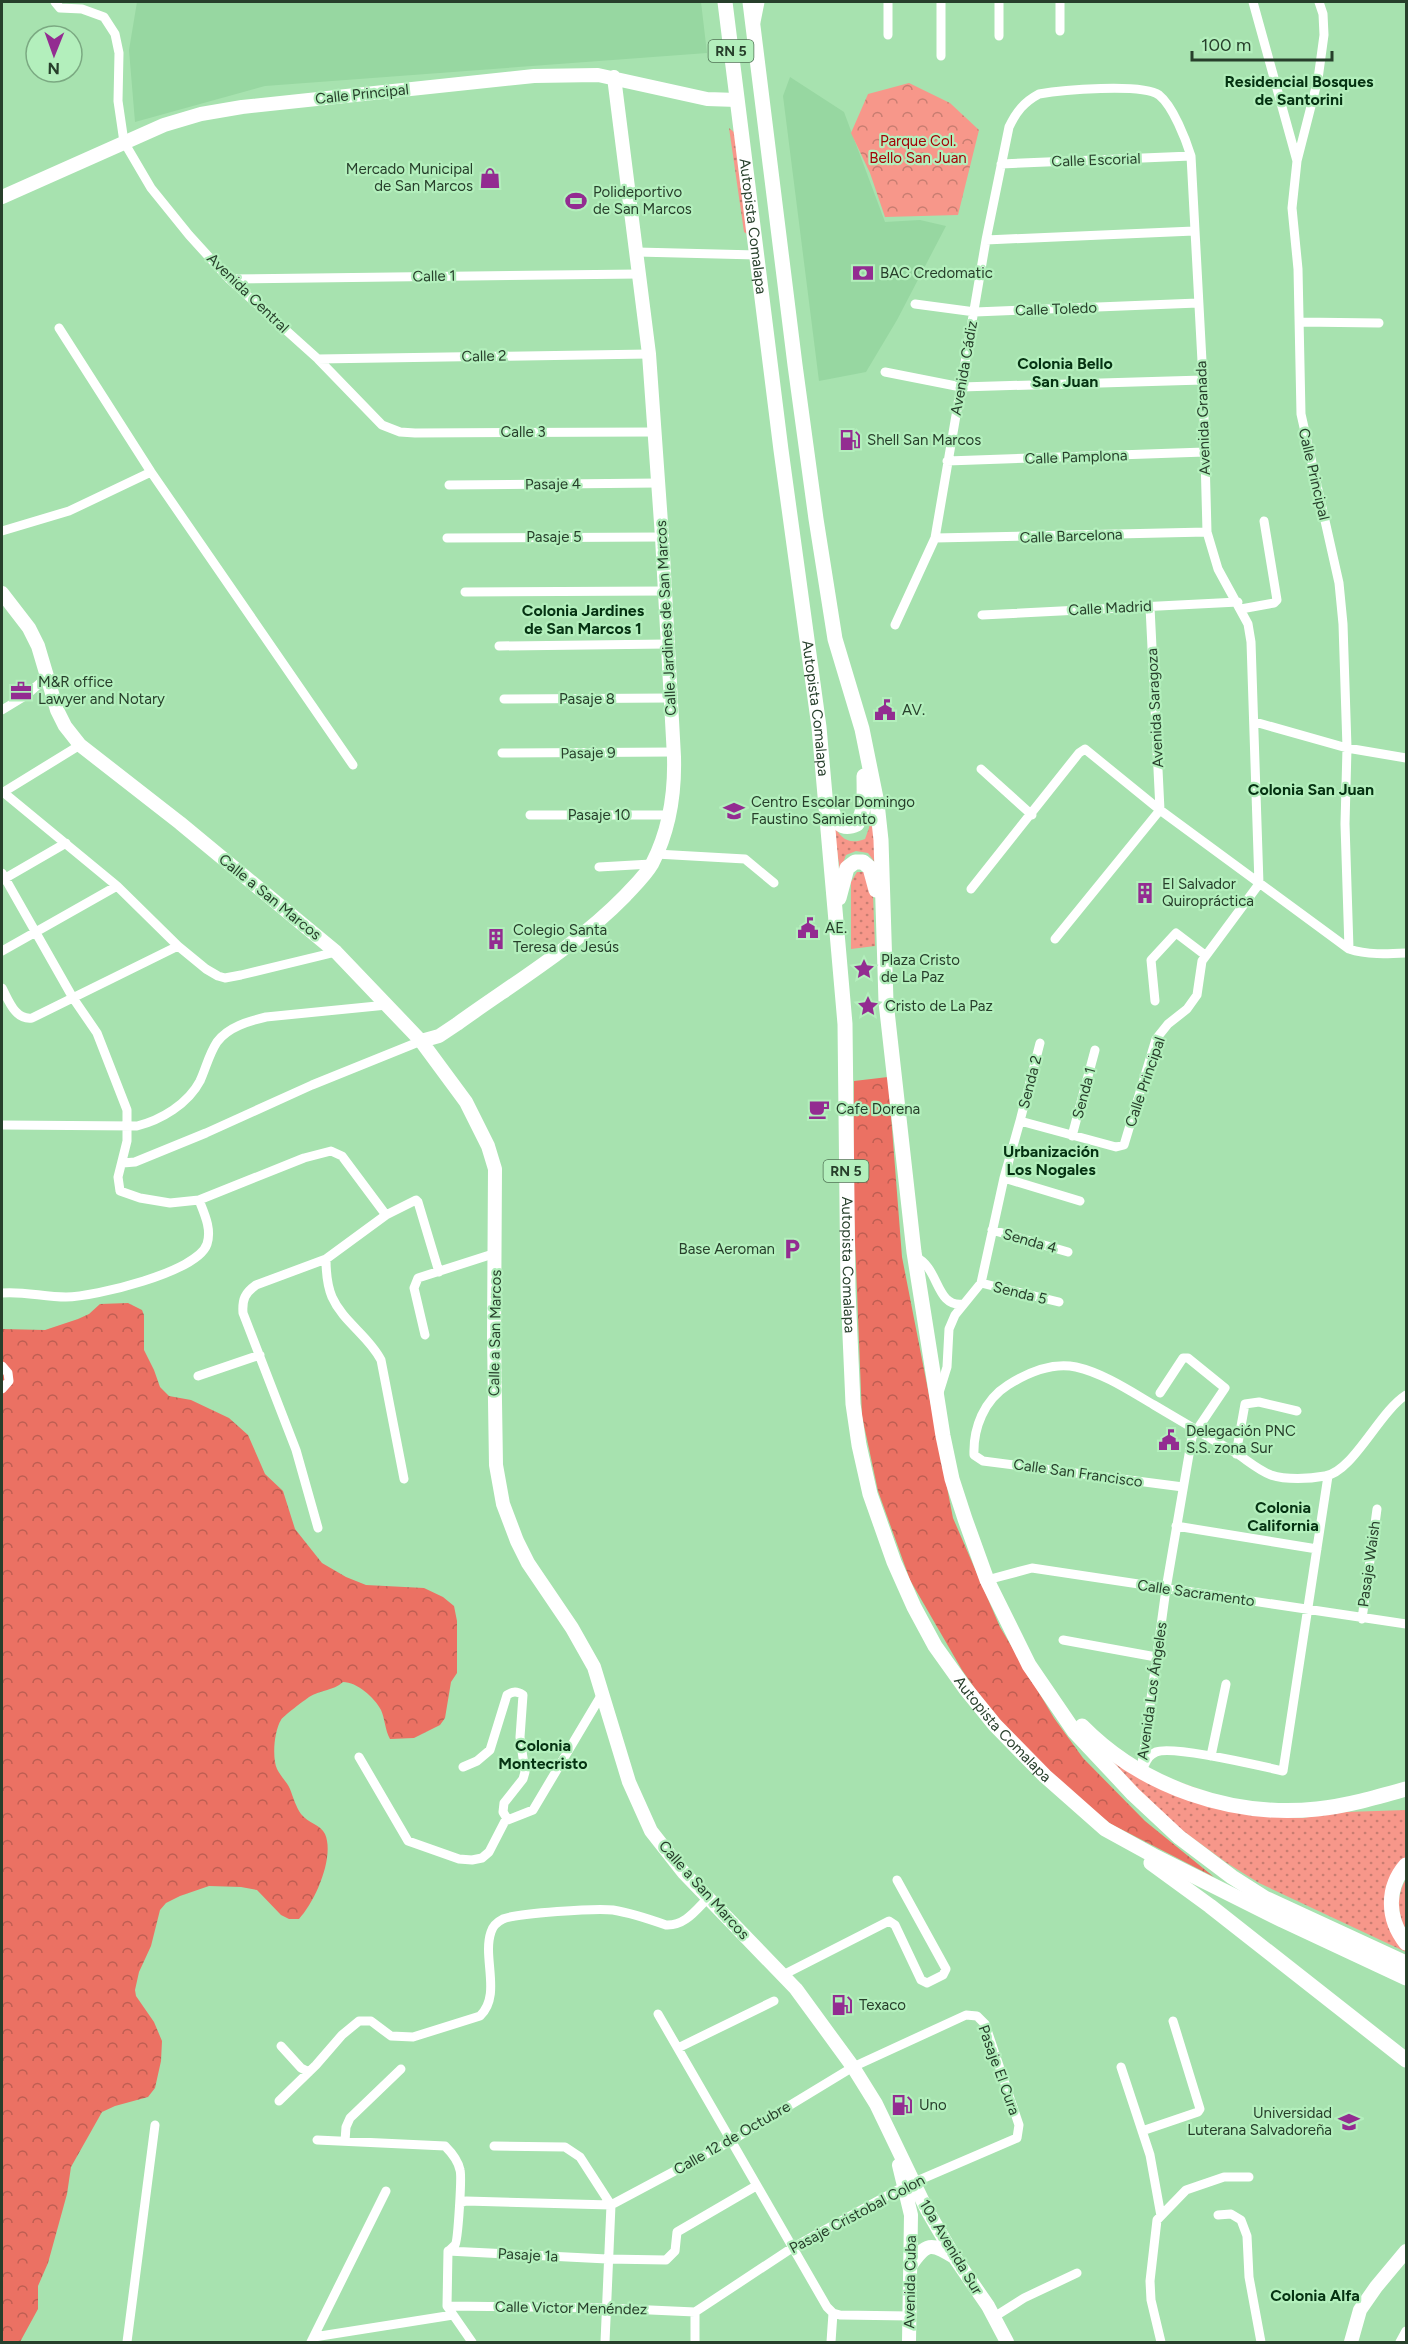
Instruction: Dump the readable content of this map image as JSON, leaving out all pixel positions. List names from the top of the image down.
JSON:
{
  "streets": {
    "highway": ["RN 5", "Autopista Comalapa"],
    "main road": [
      "Calle Principal",
      "Calle Jardines de San Marcos",
      "Calle a San Marcos",
      "10a Avenida Sur",
      "Avenida Cuba"
    ],
    "street": [
      "Calle Escorial",
      "Calle 1",
      "Avenida Central",
      "Calle Toledo",
      "Calle 2",
      "Avenida Cádiz",
      "Avenida Granada",
      "Calle 3",
      "Calle Pamplona",
      "Pasaje 4",
      "Calle Barcelona",
      "Pasaje 5",
      "Calle Madrid",
      "Pasaje 8",
      "Avenida Saragoza",
      "Pasaje 9",
      "Pasaje 10",
      "Senda 2",
      "Senda 1",
      "Senda 4",
      "Senda 5",
      "Calle San Francisco",
      "Pasaje Waish",
      "Calle Sacramento",
      "Avenida Los Ángeles",
      "Pasaje El Cura",
      "Calle 12 de Octubre",
      "Pasaje Cristobal Colon",
      "Pasaje 1a",
      "Calle Victor Menéndez"
    ]
  },
  "crossings": [
    ["Calle Principal", "Autopista Comalapa"],
    ["Calle Principal", "Avenida Central"],
    ["Calle Principal", "Calle Jardines de San Marcos"],
    ["Calle Principal", "Senda 2"],
    ["Calle Principal", "Senda 1"],
    ["Calle Escorial", "Avenida Cádiz"],
    ["Calle Escorial", "Avenida Granada"],
    ["Autopista Comalapa", "Calle Sacramento"],
    ["Calle 1", "Avenida Central"],
    ["Calle 1", "Calle Jardines de San Marcos"],
    ["Avenida Central", "Calle 2"],
    ["Avenida Central", "Calle 3"],
    ["Calle Toledo", "Avenida Cádiz"],
    ["Calle Toledo", "Avenida Granada"],
    ["Calle 2", "Calle Jardines de San Marcos"],
    ["Avenida Cádiz", "Avenida Granada"],
    ["Avenida Cádiz", "Calle Pamplona"],
    ["Avenida Cádiz", "Calle Barcelona"],
    ["Avenida Granada", "Calle Pamplona"],
    ["Avenida Granada", "Calle Barcelona"],
    ["Avenida Granada", "Calle Madrid"],
    ["Calle 3", "Calle Jardines de San Marcos"],
    ["Pasaje 4", "Calle Jardines de San Marcos"],
    ["Pasaje 5", "Calle Jardines de San Marcos"],
    ["Calle Madrid", "Avenida Saragoza"],
    ["Calle Jardines de San Marcos", "Pasaje 8"],
    ["Calle Jardines de San Marcos", "Pasaje 9"],
    ["Calle Jardines de San Marcos", "Pasaje 10"],
    ["Calle Jardines de San Marcos", "Calle a San Marcos"],
    ["Calle a San Marcos", "Calle 12 de Octubre"],
    ["Calle a San Marcos", "Avenida Cuba"],
    ["Calle San Francisco", "Avenida Los Ángeles"],
    ["Pasaje Waish", "Calle Sacramento"],
    ["Calle Sacramento", "Avenida Los Ángeles"],
    ["Pasaje El Cura", "Calle 12 de Octubre"],
    ["Pasaje El Cura", "Pasaje Cristobal Colon"],
    ["Pasaje Cristobal Colon", "10a Avenida Sur"],
    ["Pasaje Cristobal Colon", "Avenida Cuba"],
    ["Pasaje Cristobal Colon", "Calle Victor Menéndez"],
    ["10a Avenida Sur", "Avenida Cuba"]
  ],
  "districts": [
    "Residencial Bosques de Santorini",
    "Colonia Bello San Juan",
    "Colonia Jardines de San Marcos 1",
    "Colonia San Juan",
    "Urbanización Los Nogales",
    "Colonia California",
    "Colonia Montecristo",
    "Colonia Alfa"
  ],
  "parks": ["Parque Col. Bello San Juan"],
  "places": {
    "shop": ["Mercado Municipal de San Marcos"],
    "sports": ["Polideportivo de San Marcos"],
    "bank": ["BAC Credomatic"],
    "fuel station": ["Shell San Marcos", "Texaco", "Uno"],
    "office": ["M&R office Lawyer and Notary"],
    "public building": ["AV.", "AE.", "Delegación PNC S.S. zona Sur"],
    "school or university": ["Centro Escolar Domingo Faustino Samiento", "Universidad Luterana Salvadoreña"],
    "building": ["El Salvador Quiropráctica", "Colegio Santa Teresa de Jesús"],
    "place": ["Plaza Cristo de La Paz", "Cristo de La Paz"],
    "cafe": ["Cafe Dorena"],
    "parking": ["Base Aeroman"]
  },
  "scale_bar": "100 m",
  "north": "bottom"
}
